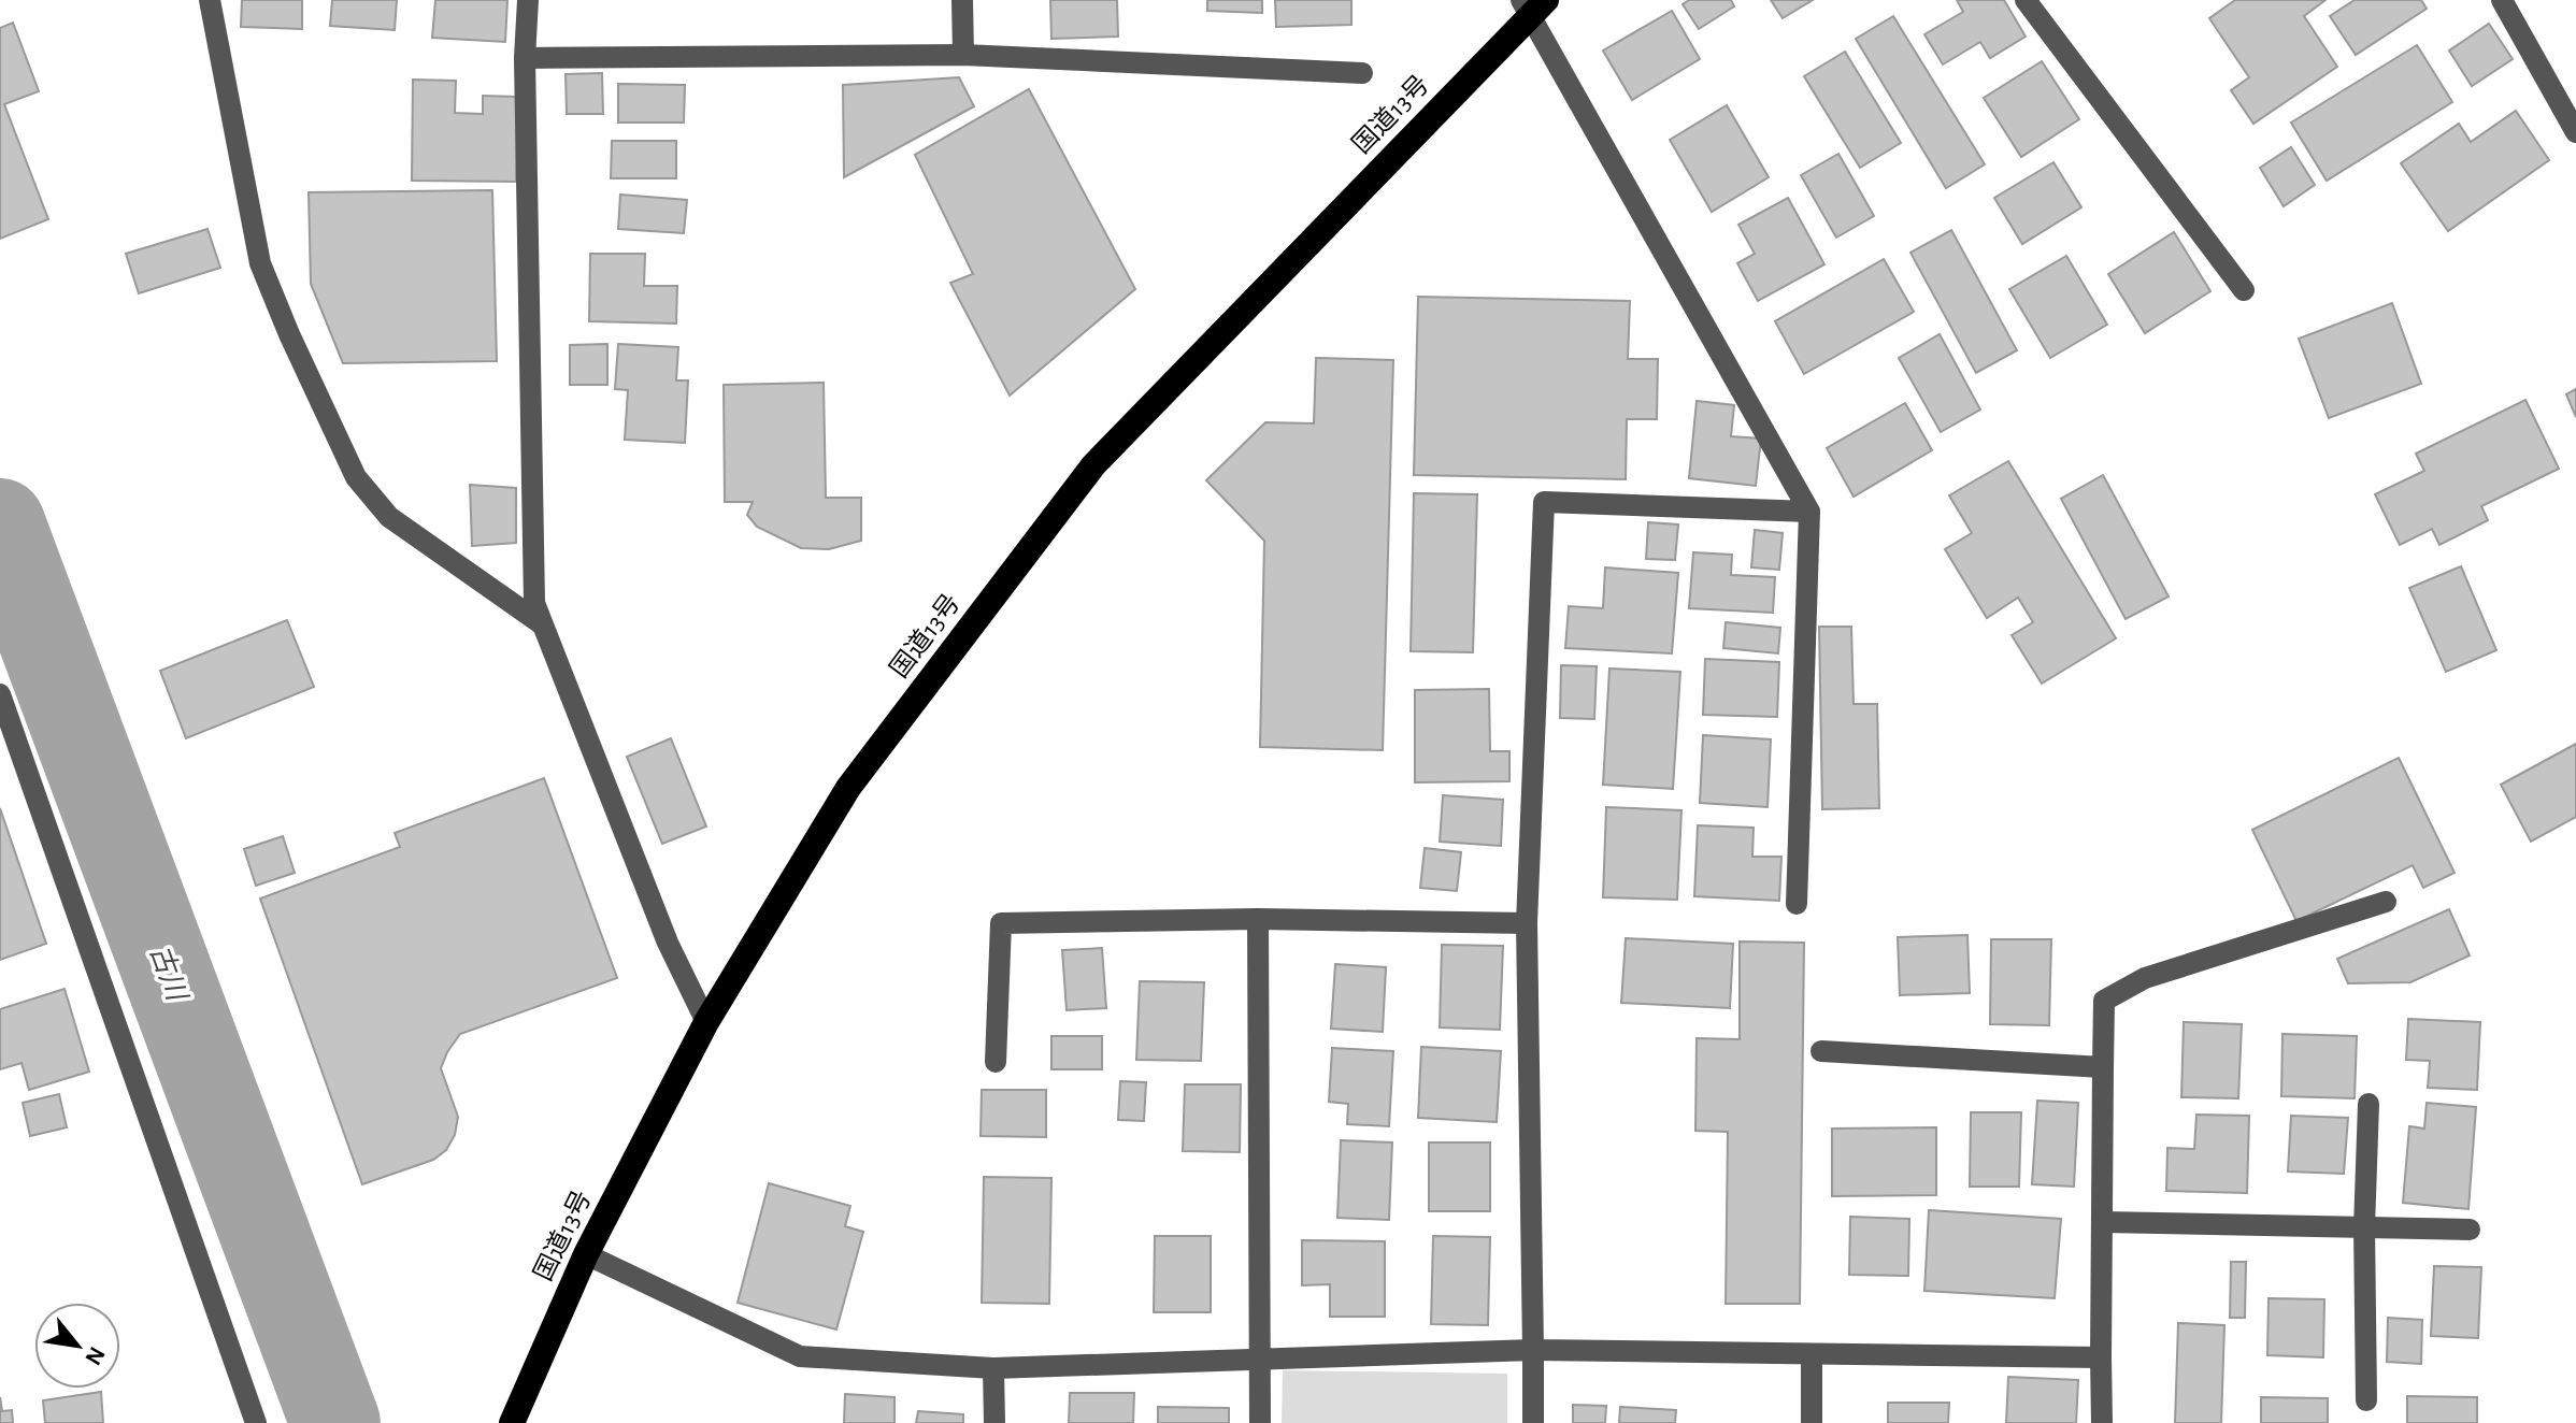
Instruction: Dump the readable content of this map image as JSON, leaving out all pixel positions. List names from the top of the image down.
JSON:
{
  "streets": {
    "highway": ["国道13号"]
  },
  "water": ["古川"],
  "north": "bottom right"
}
